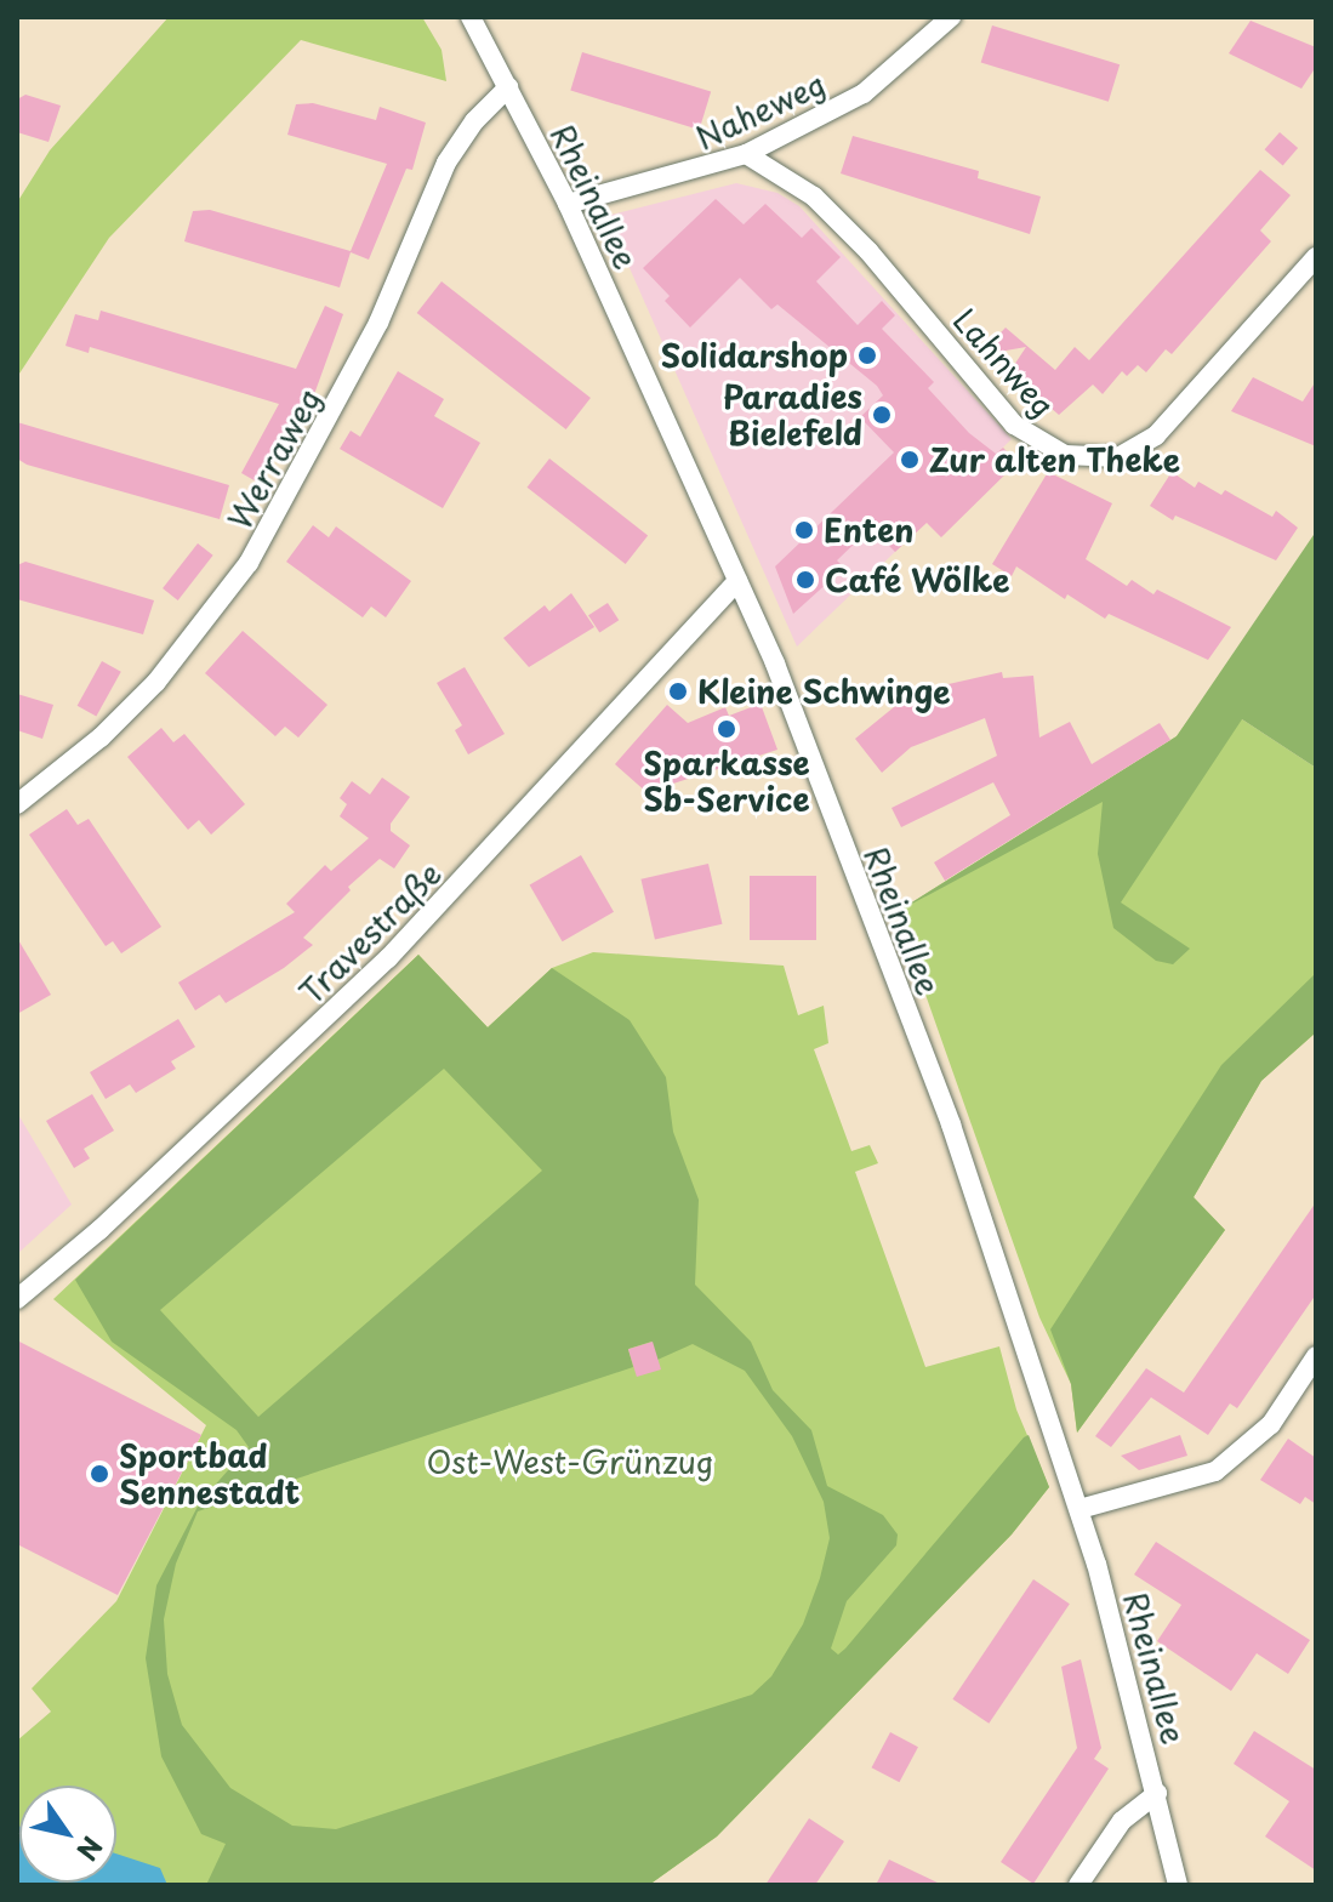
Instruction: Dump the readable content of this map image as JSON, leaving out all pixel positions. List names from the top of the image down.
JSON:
{
  "streets": {
    "street": [
      "Naheweg",
      "Rheinallee",
      "Lahnweg",
      "Werraweg",
      "Travestraße"
    ]
  },
  "crossings": [
    ["Naheweg", "Rheinallee"],
    ["Naheweg", "Lahnweg"],
    ["Rheinallee", "Werraweg"],
    ["Rheinallee", "Travestraße"]
  ],
  "parks": ["Ost-West-Grünzug"],
  "places": [
    "Solidarshop",
    "Paradies Bielefeld",
    "Zur alten Theke",
    "Enten",
    "Café Wölke",
    "Kleine Schwinge",
    "Sparkasse Sb-Service",
    "Sportbad Sennestadt"
  ],
  "north": "bottom right"
}
